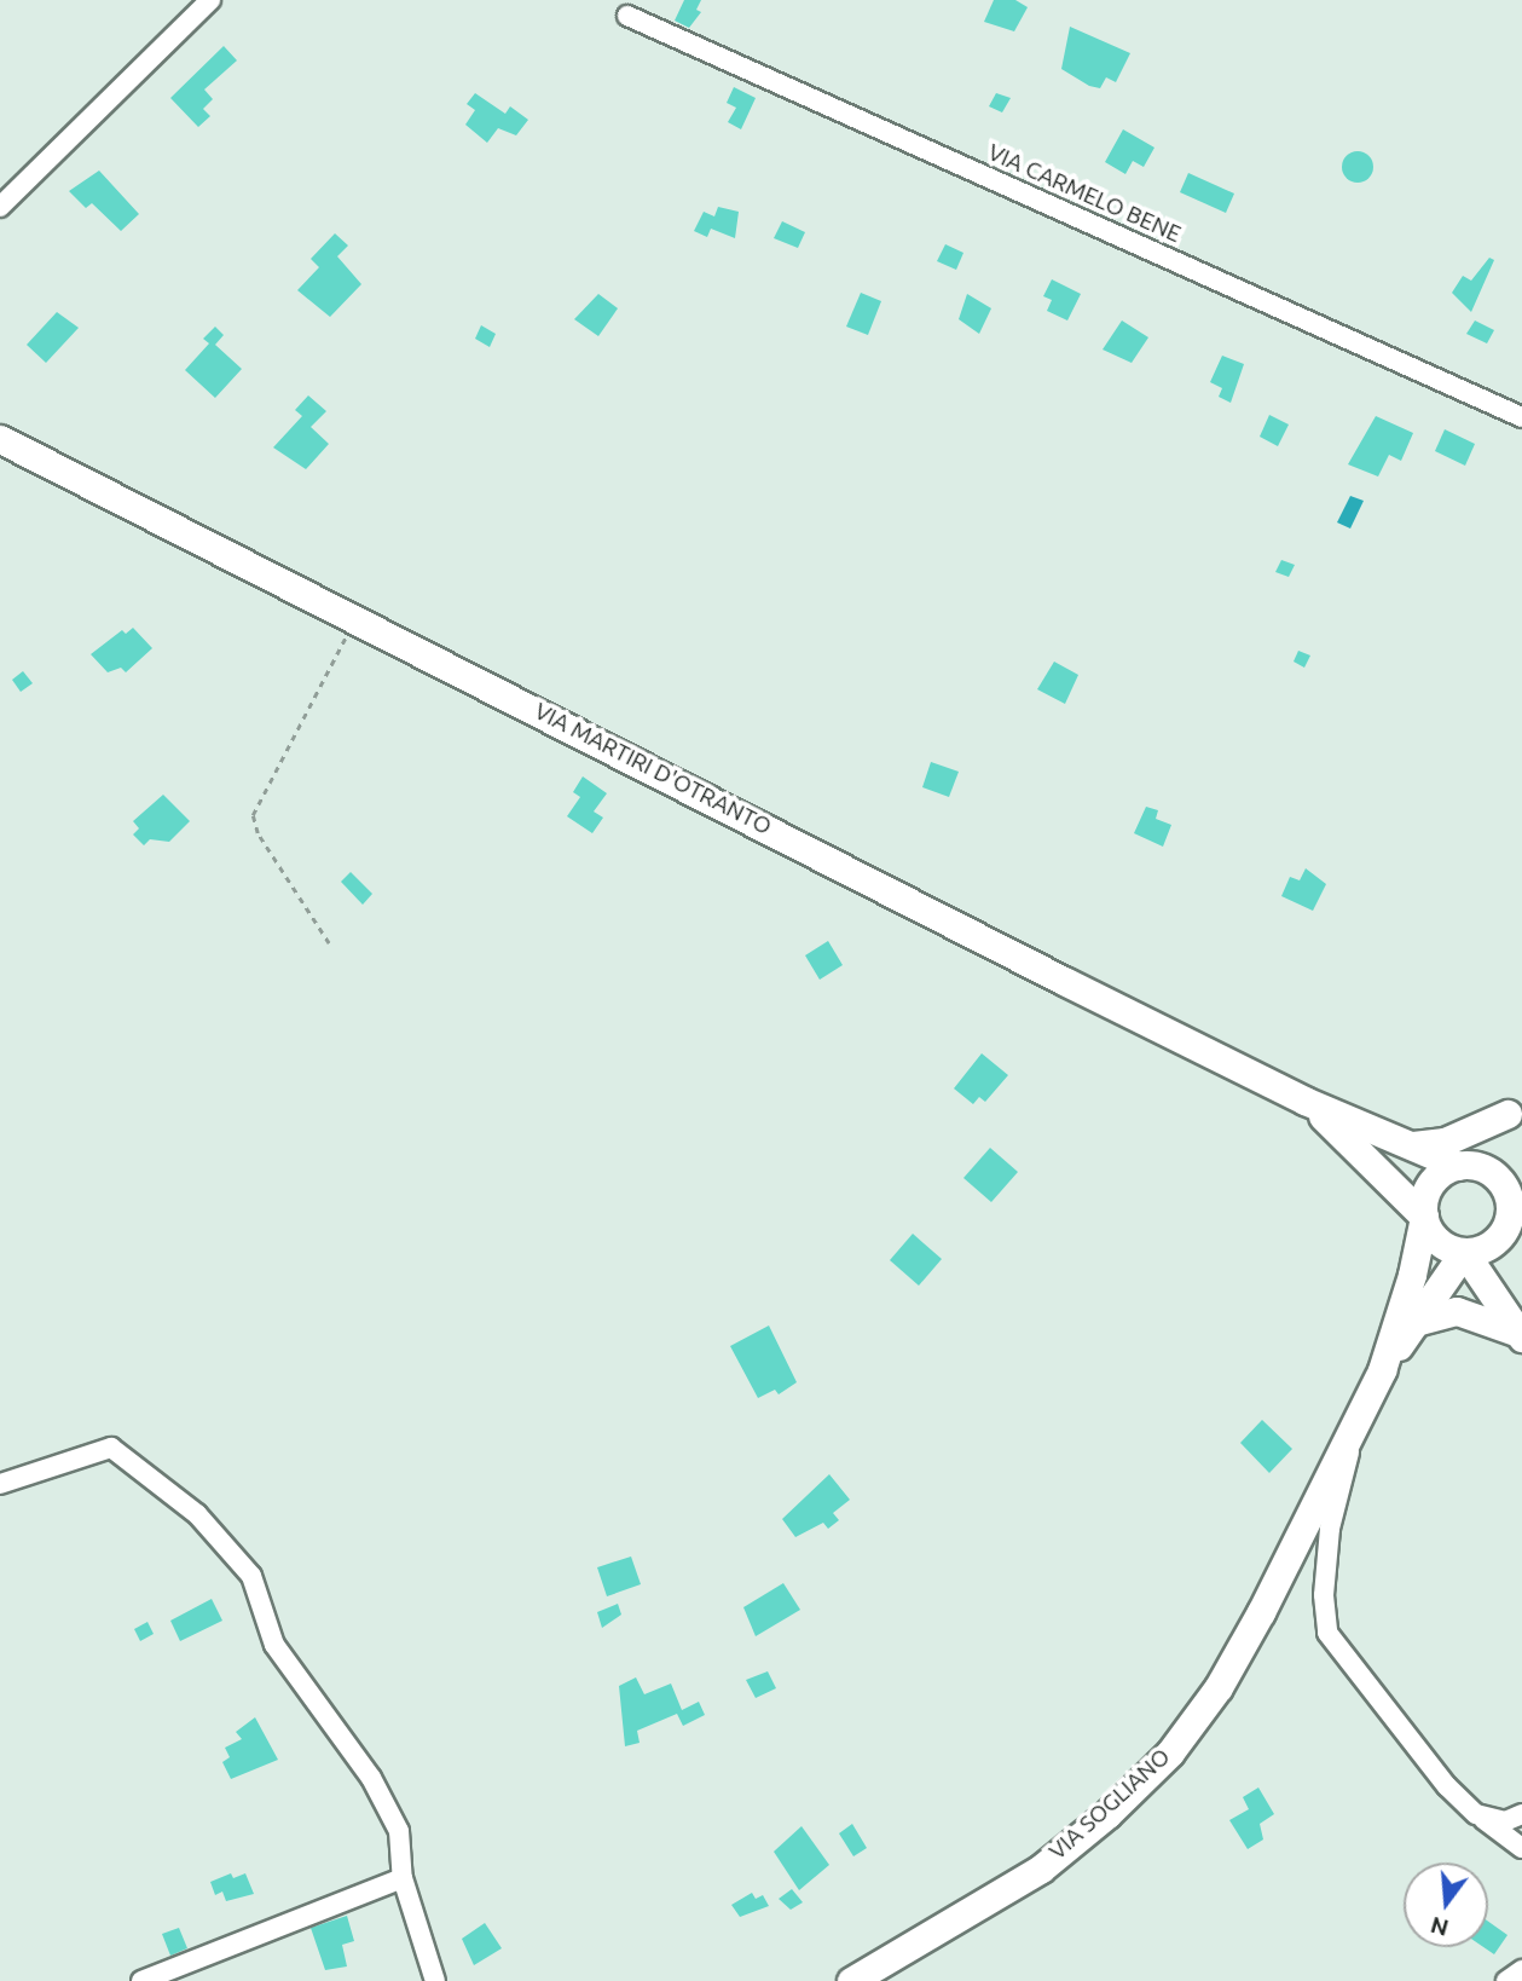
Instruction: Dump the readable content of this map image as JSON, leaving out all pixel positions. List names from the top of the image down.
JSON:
{
  "streets": {
    "main road": ["VIA MARTIRI D'OTRANTO", "VIA SOGLIANO"],
    "street": ["VIA CARMELO BENE"]
  },
  "crossings": [
    ["VIA MARTIRI D'OTRANTO", "VIA SOGLIANO"]
  ],
  "north": "bottom"
}
